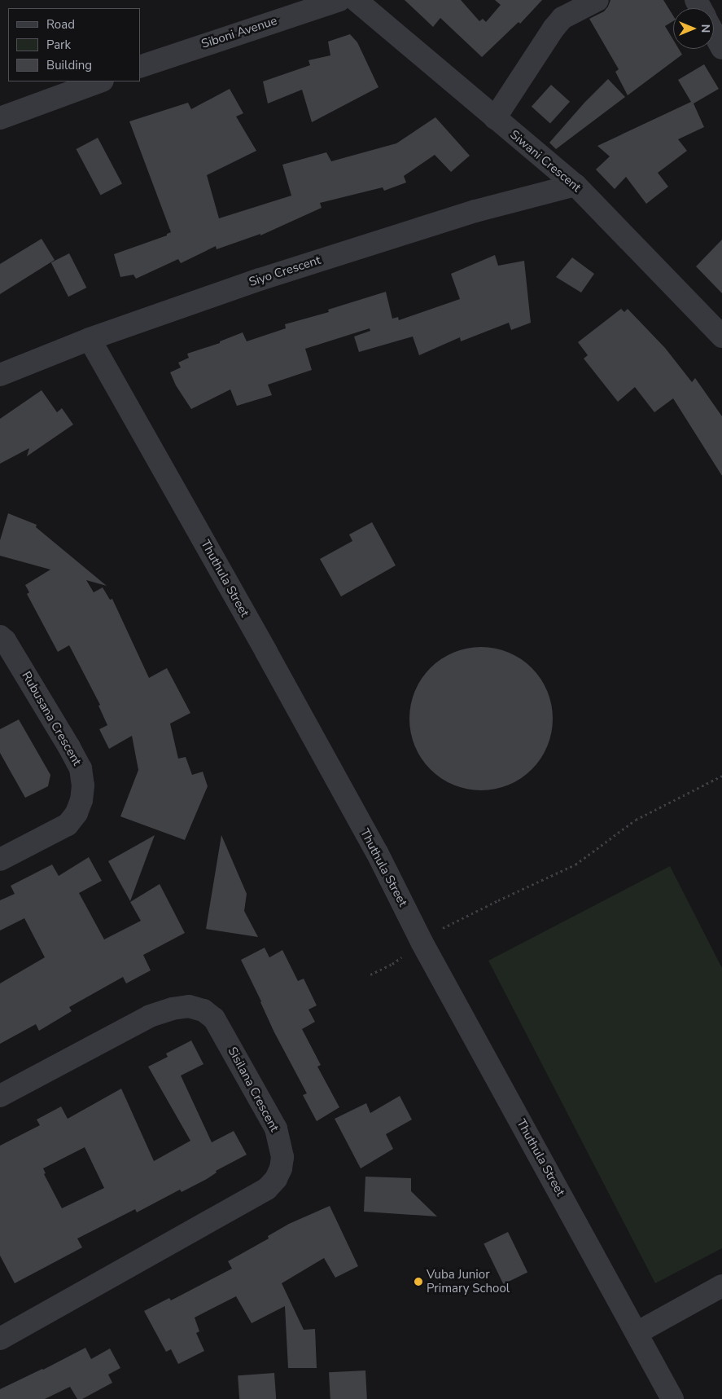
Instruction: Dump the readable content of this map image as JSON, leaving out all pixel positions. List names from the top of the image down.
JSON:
{
  "streets": {
    "street": [
      "Siboni Avenue",
      "Siwani Crescent",
      "Siyo Crescent",
      "Thuthula Street",
      "Rubusana Crescent",
      "Sisilana Crescent"
    ]
  },
  "crossings": [
    ["Siwani Crescent", "Siyo Crescent"],
    ["Siyo Crescent", "Thuthula Street"]
  ],
  "places": ["Vuba Junior Primary School"],
  "legend": ["Road", "Park", "Building"],
  "north": "right"
}
